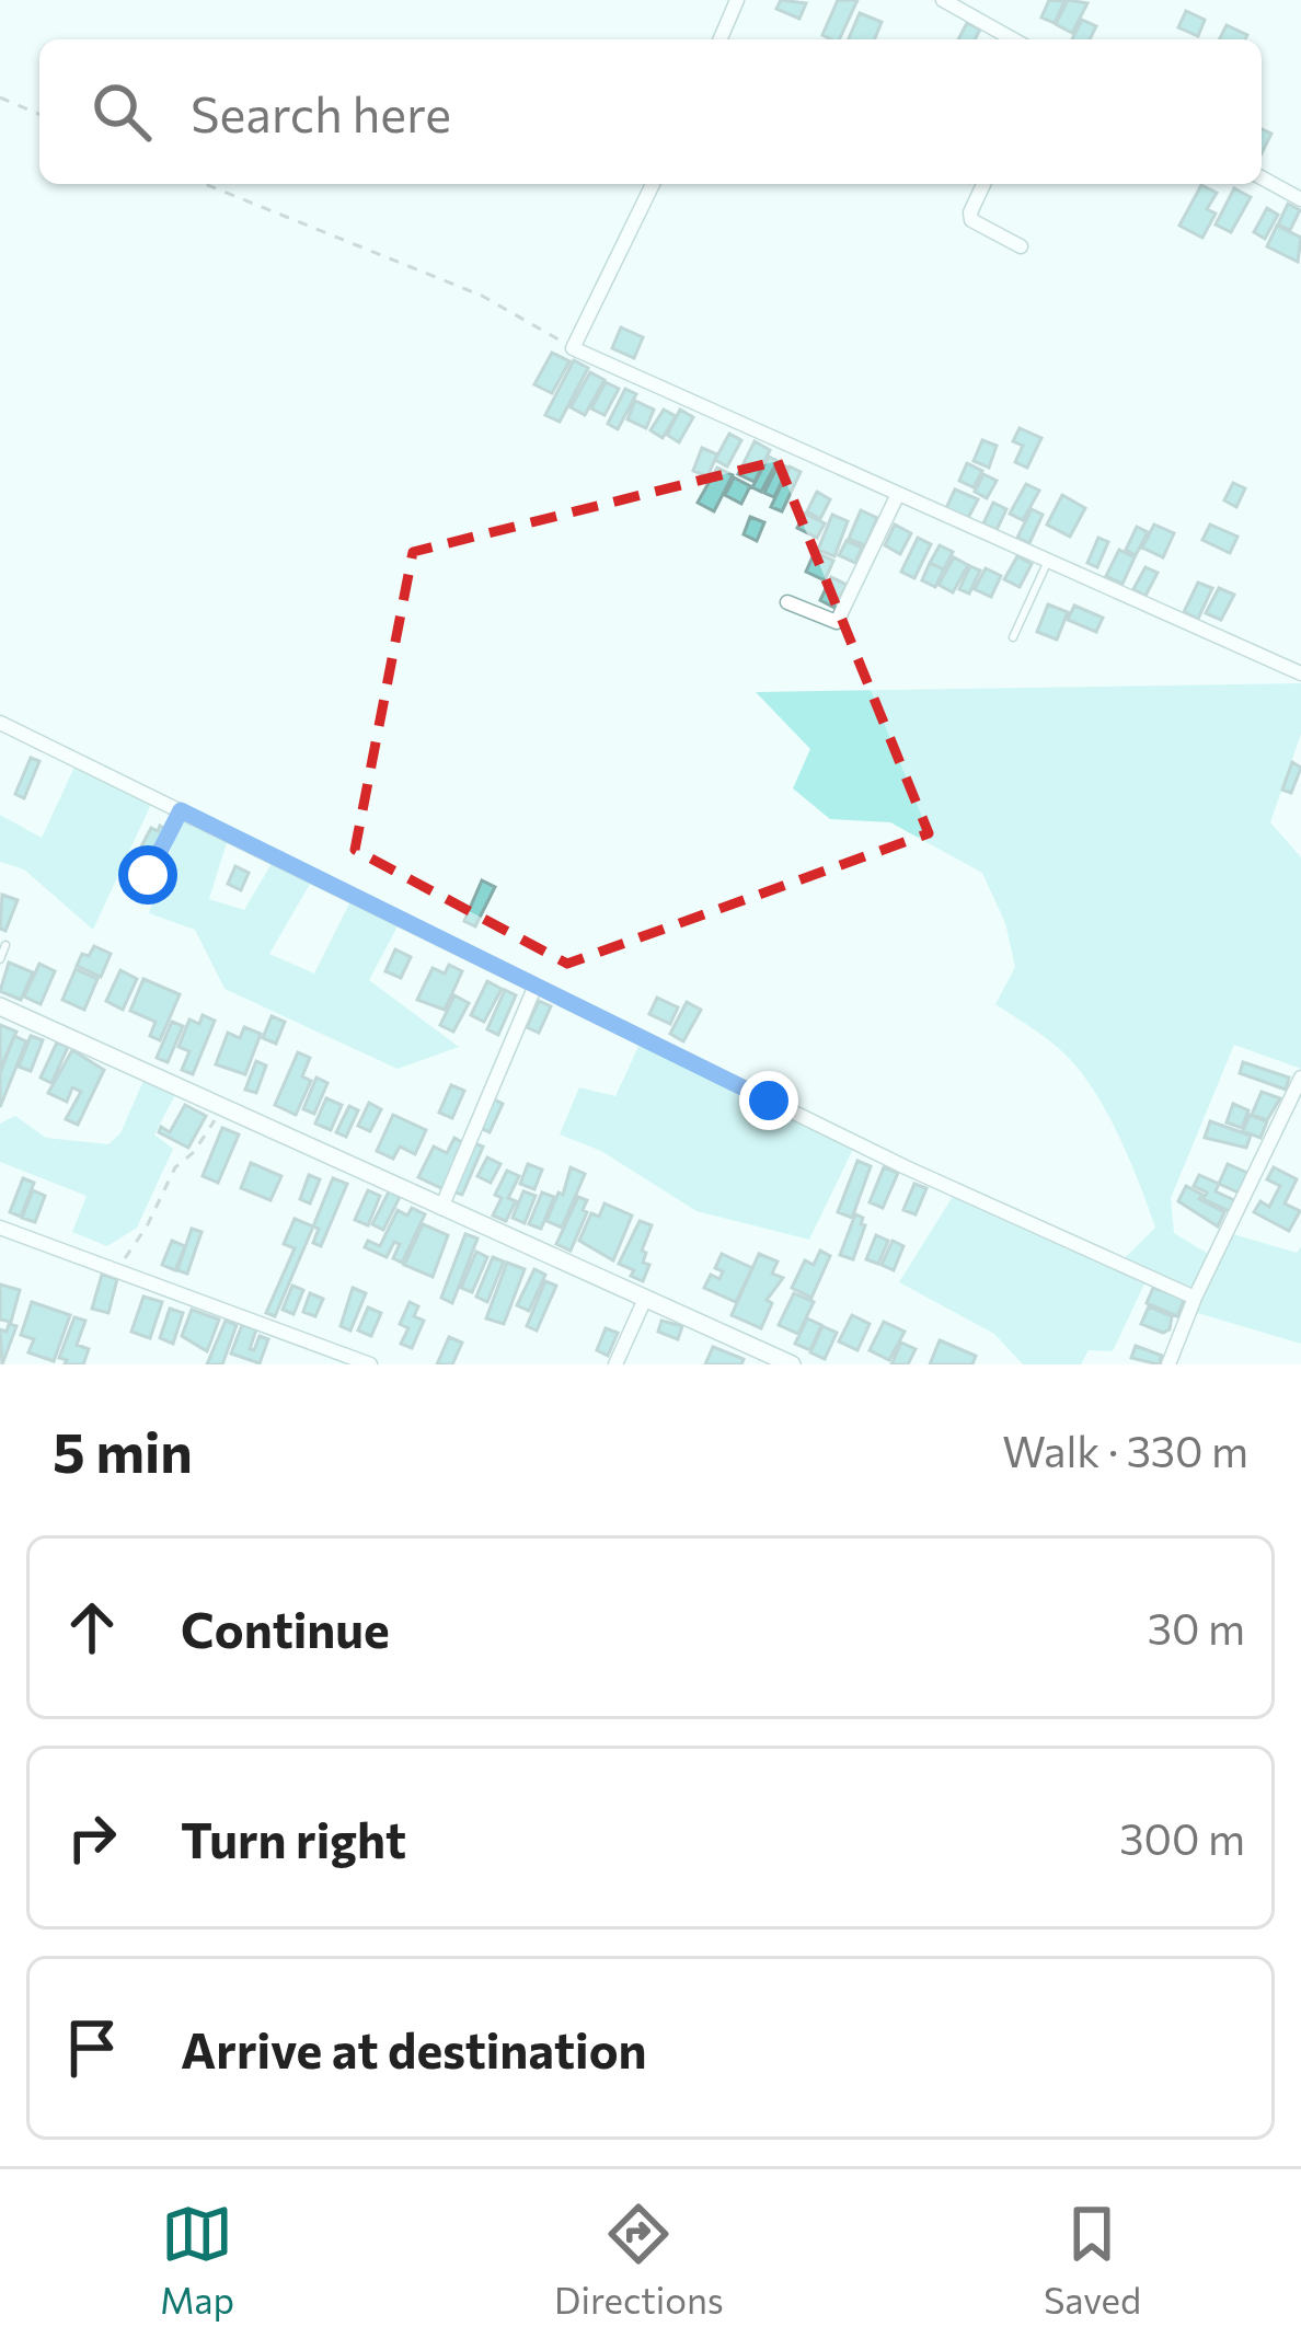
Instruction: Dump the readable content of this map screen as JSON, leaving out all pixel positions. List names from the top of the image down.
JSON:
{
  "page": {
    "search": "Search here",
    "heading": ["5 min", "Walk · 330 m"],
    "list": [
      ["Continue", "30 m"],
      ["Turn right", "300 m"],
      "Arrive at destination"
    ],
    "nav": ["Map", "Directions", "Saved"]
  }
}
